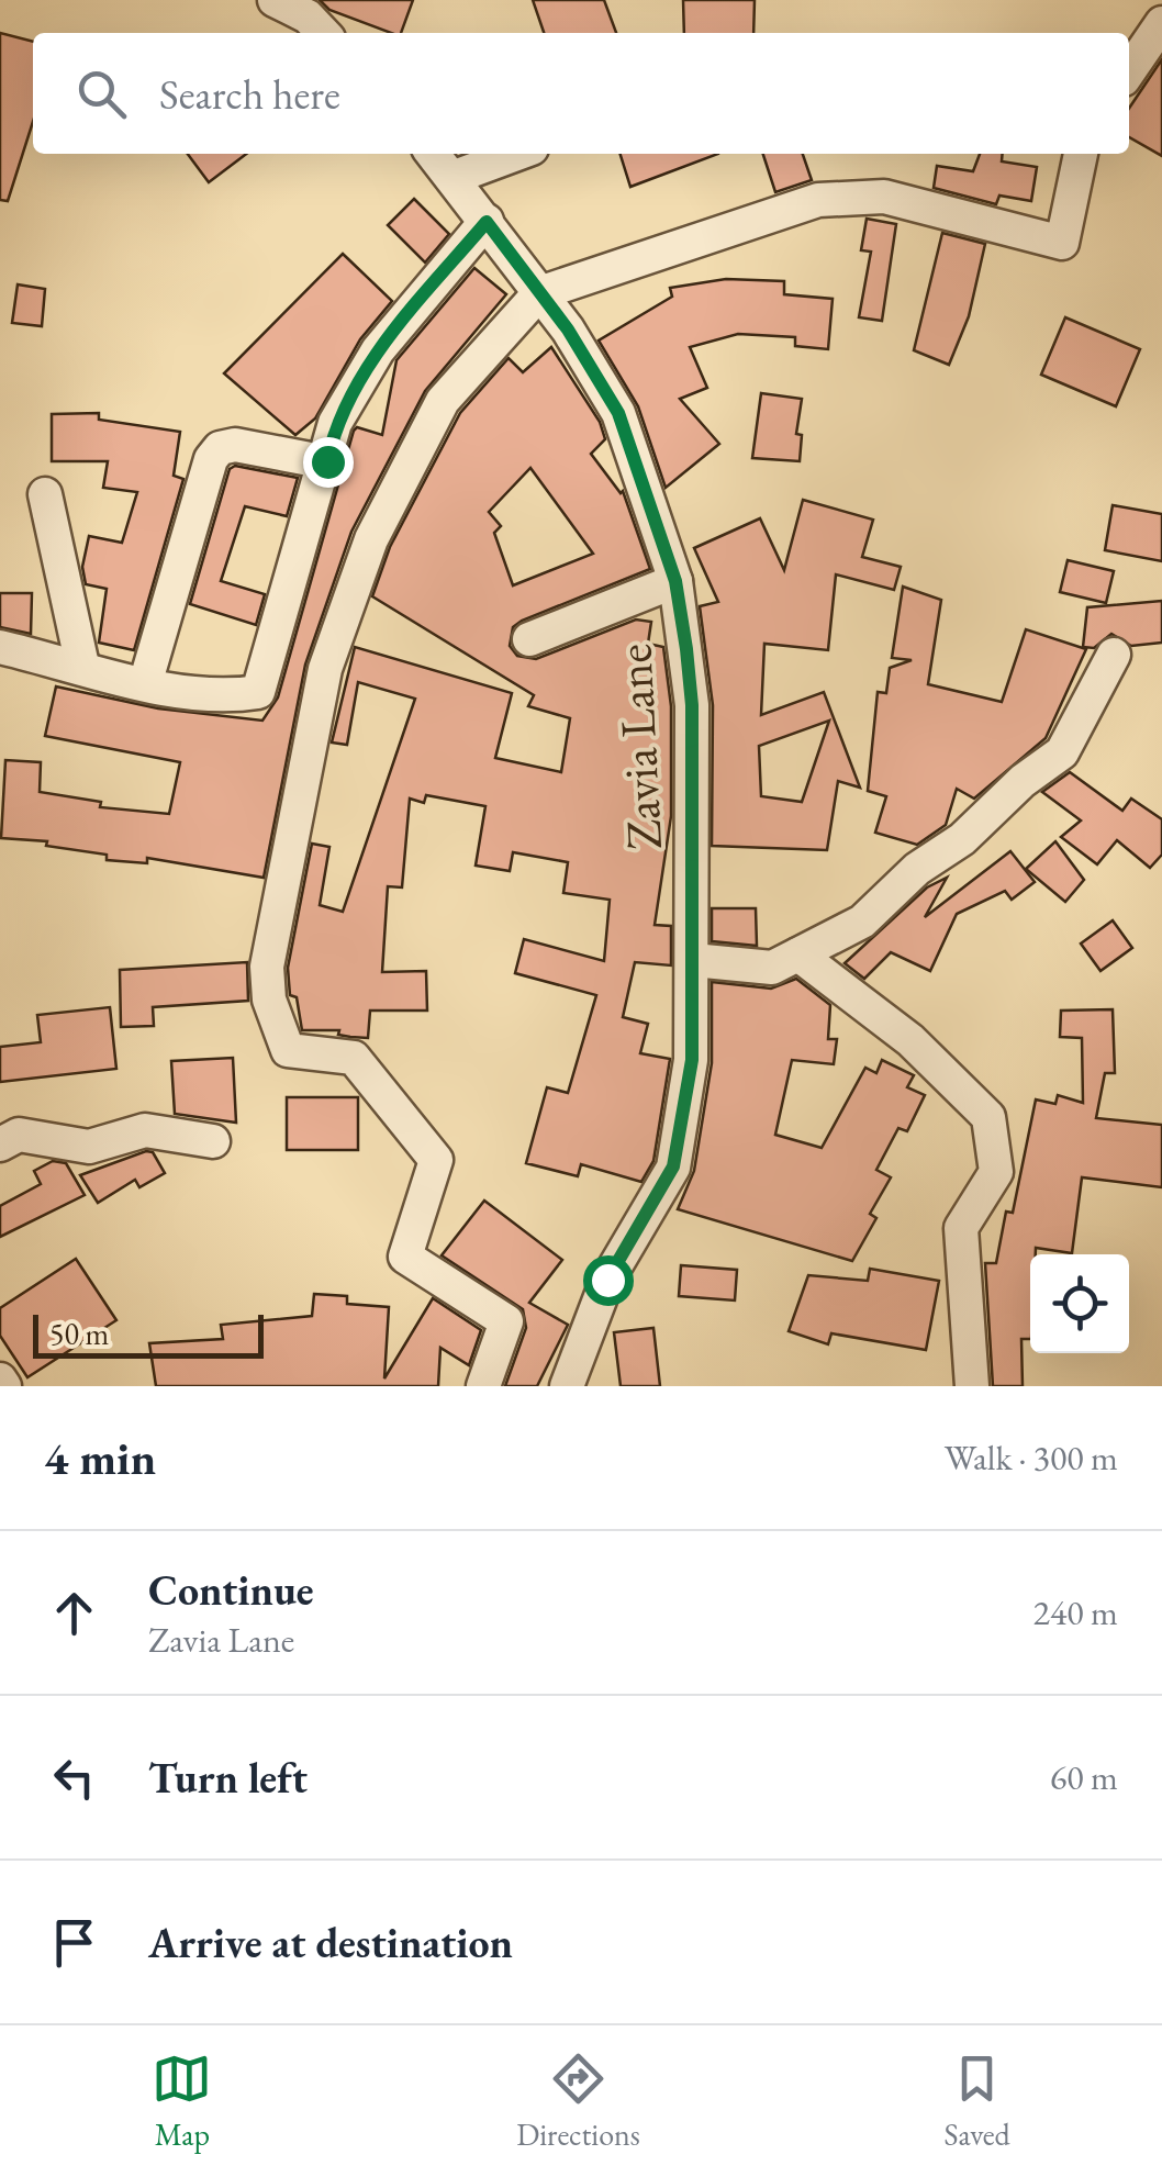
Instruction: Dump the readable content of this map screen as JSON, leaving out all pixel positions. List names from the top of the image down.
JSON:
{
  "streets": {
    "street": ["Zavia Lane"]
  },
  "scale_bar": "50 m",
  "page": {
    "search": "Search here",
    "scale": "50 m",
    "heading": ["4 min", "Walk · 300 m"],
    "list": [
      ["Continue", "Zavia Lane", "240 m"],
      ["Turn left", "60 m"],
      "Arrive at destination"
    ],
    "nav": ["Map", "Directions", "Saved"]
  }
}
